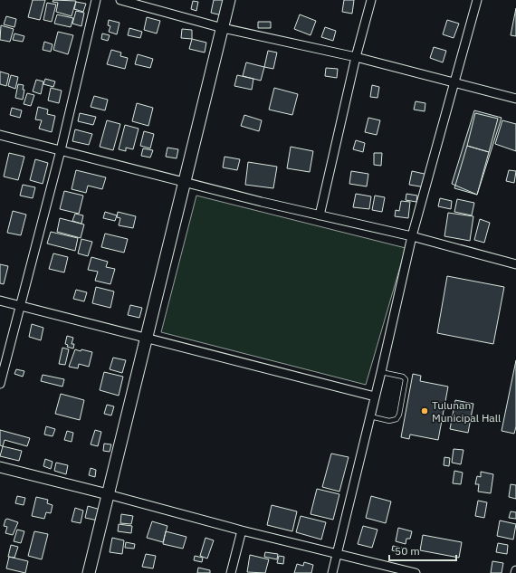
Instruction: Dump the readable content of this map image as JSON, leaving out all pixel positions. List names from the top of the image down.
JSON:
{
  "places": ["Tulunan Municipal Hall"],
  "scale_bar": "50 m"
}
